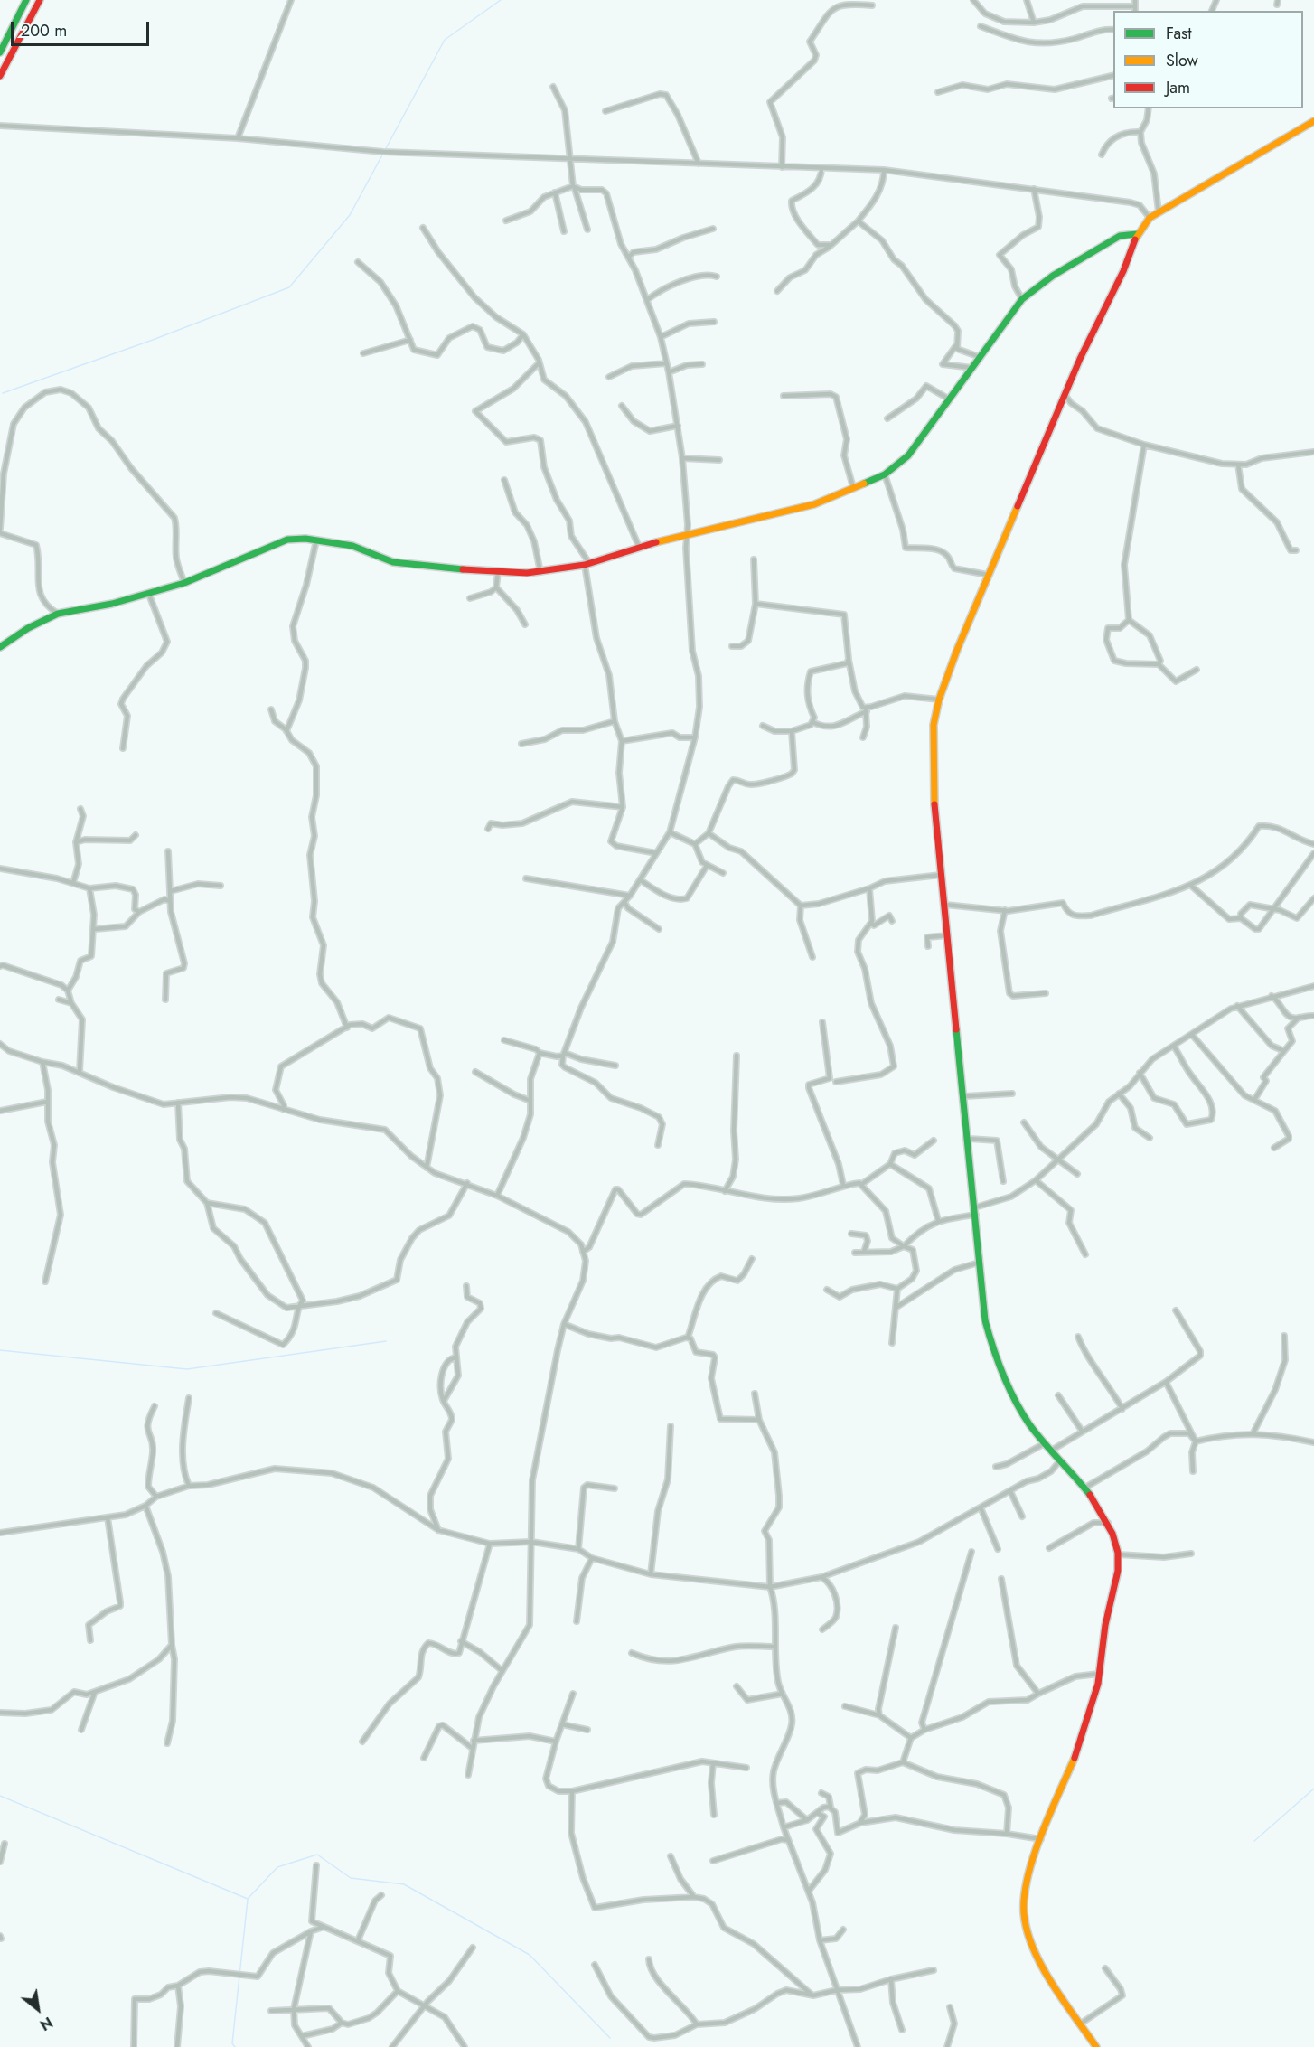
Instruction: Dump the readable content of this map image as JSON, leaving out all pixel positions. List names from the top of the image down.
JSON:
{
  "legend": ["Fast", "Slow", "Jam"],
  "scale_bar": "200 m",
  "north": "bottom right"
}
